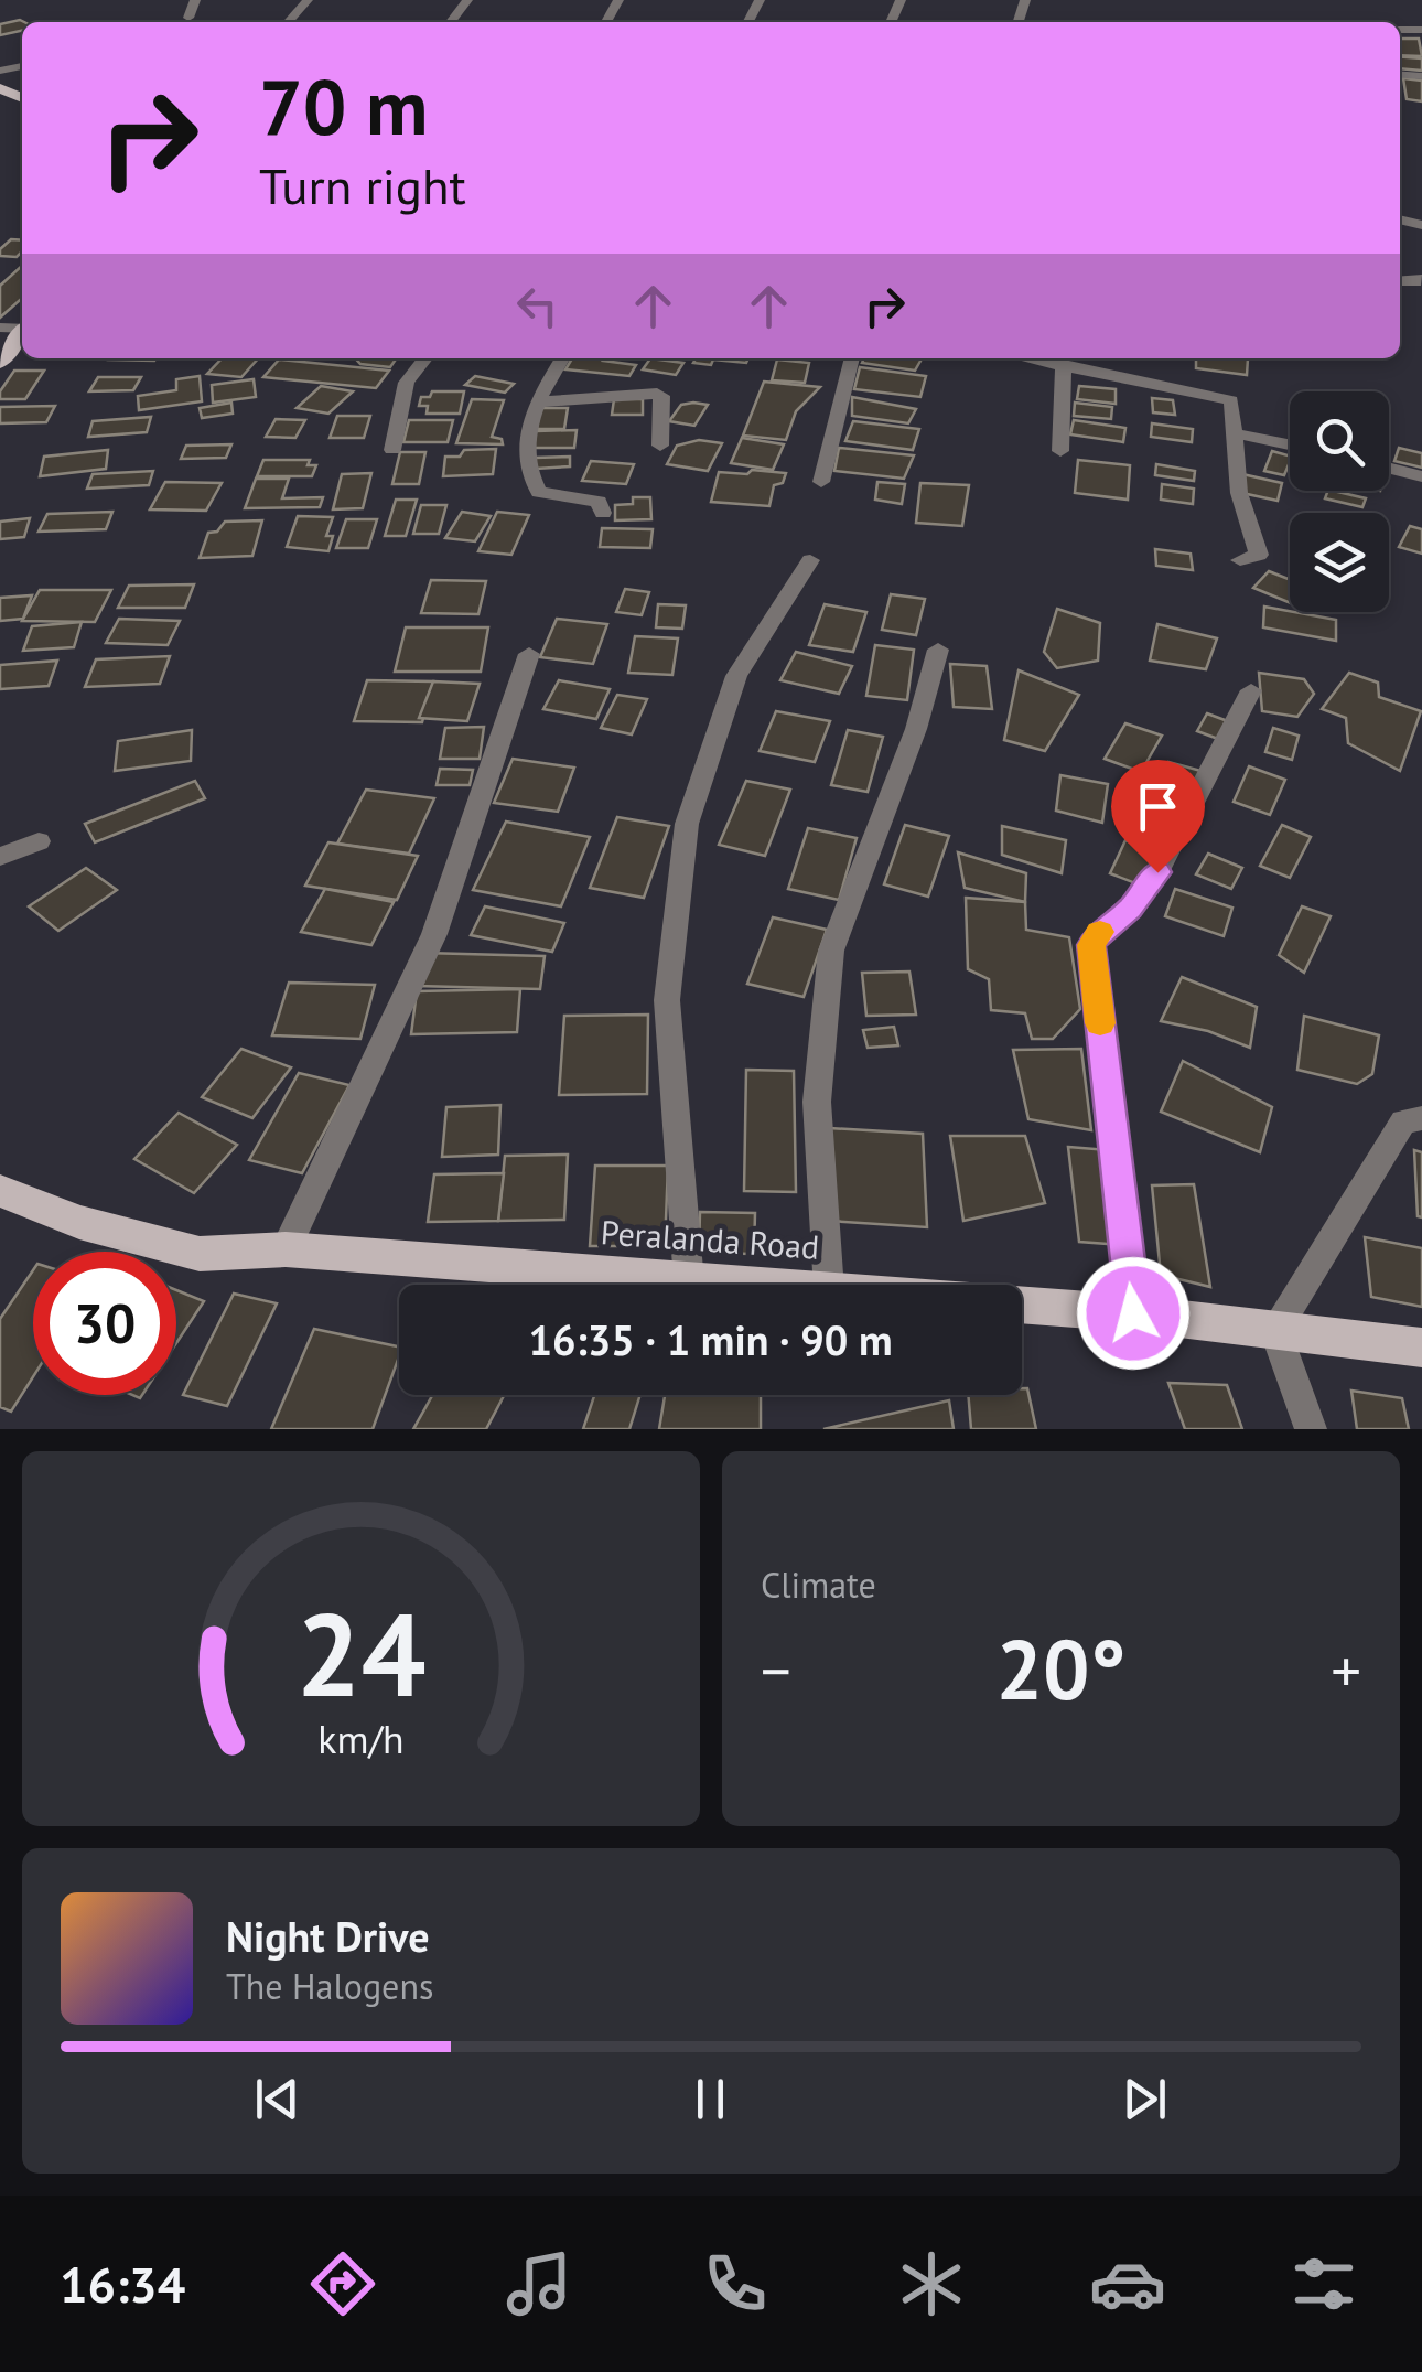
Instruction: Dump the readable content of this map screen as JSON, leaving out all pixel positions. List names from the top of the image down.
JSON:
{
  "streets": {
    "main road": ["Peralanda Road"]
  },
  "page": {
    "turn": ["70 m", "Turn right"],
    "limit": "30",
    "trip": "16:35 · 1 min · 90 m",
    "tile": "Climate",
    "heat": ["−", "20°", "+"],
    "song": ["Night Drive", "The Halogens"],
    "tabs": "16:34",
    "gauge": ["24", "km/h"]
  }
}
